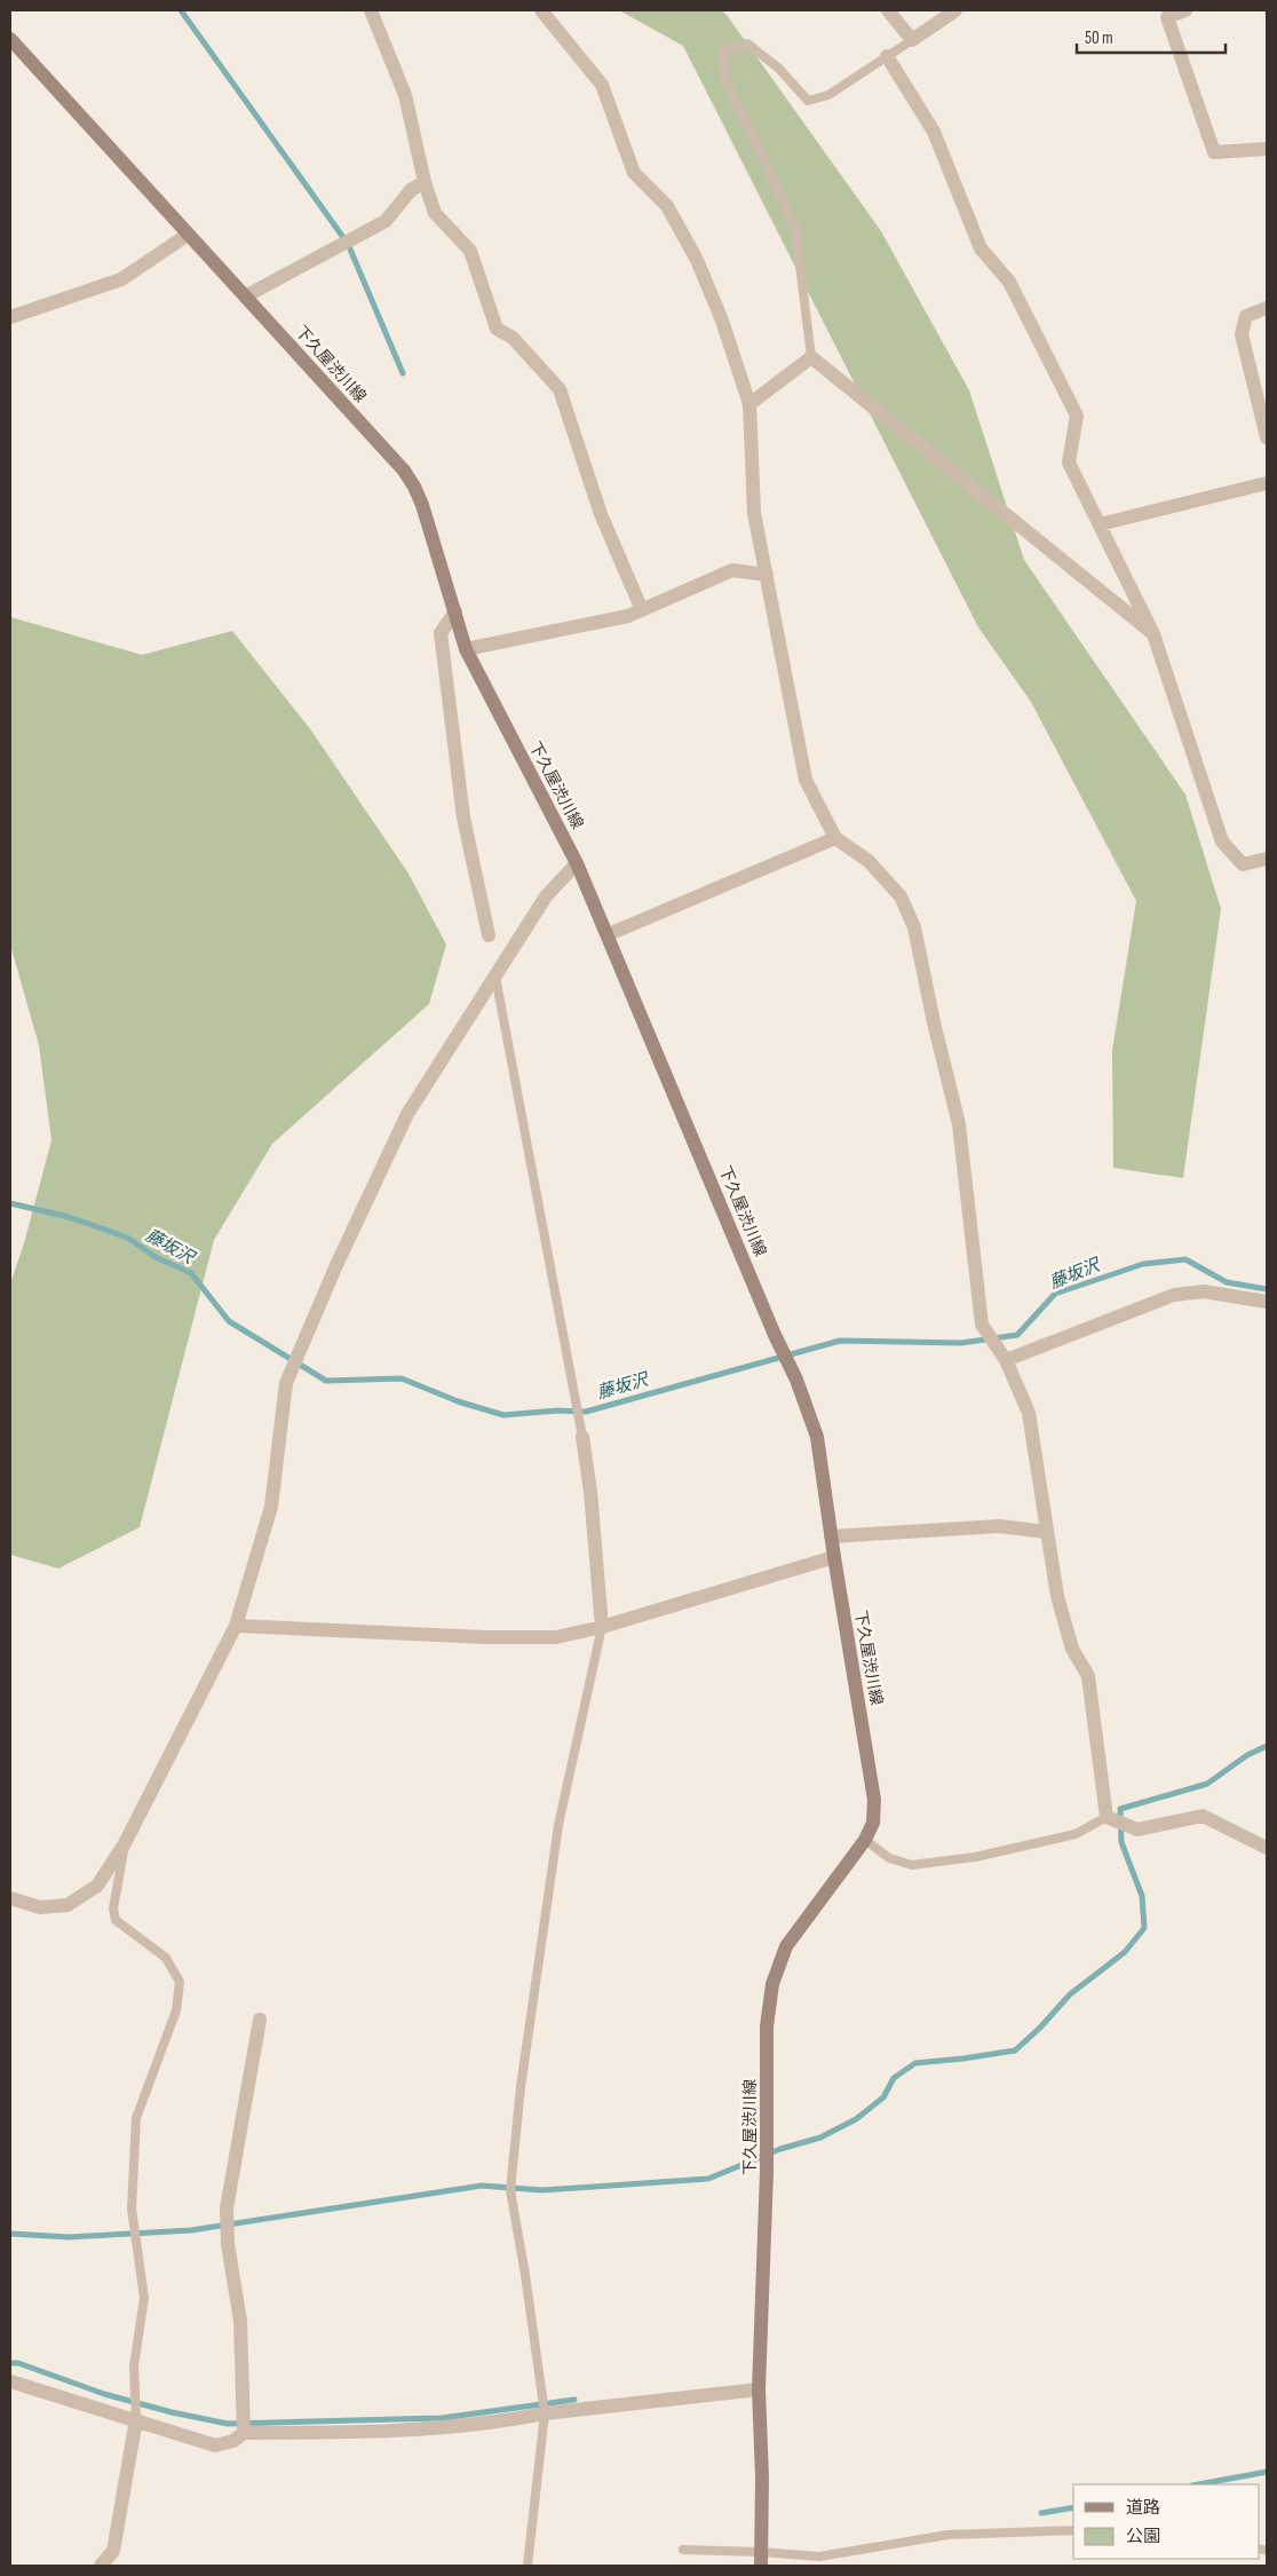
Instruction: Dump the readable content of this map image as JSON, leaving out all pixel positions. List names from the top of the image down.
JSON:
{
  "streets": {
    "main road": ["下久屋渋川線"]
  },
  "water": ["藤坂沢"],
  "legend": ["道路", "公園"],
  "scale_bar": "50 m"
}
